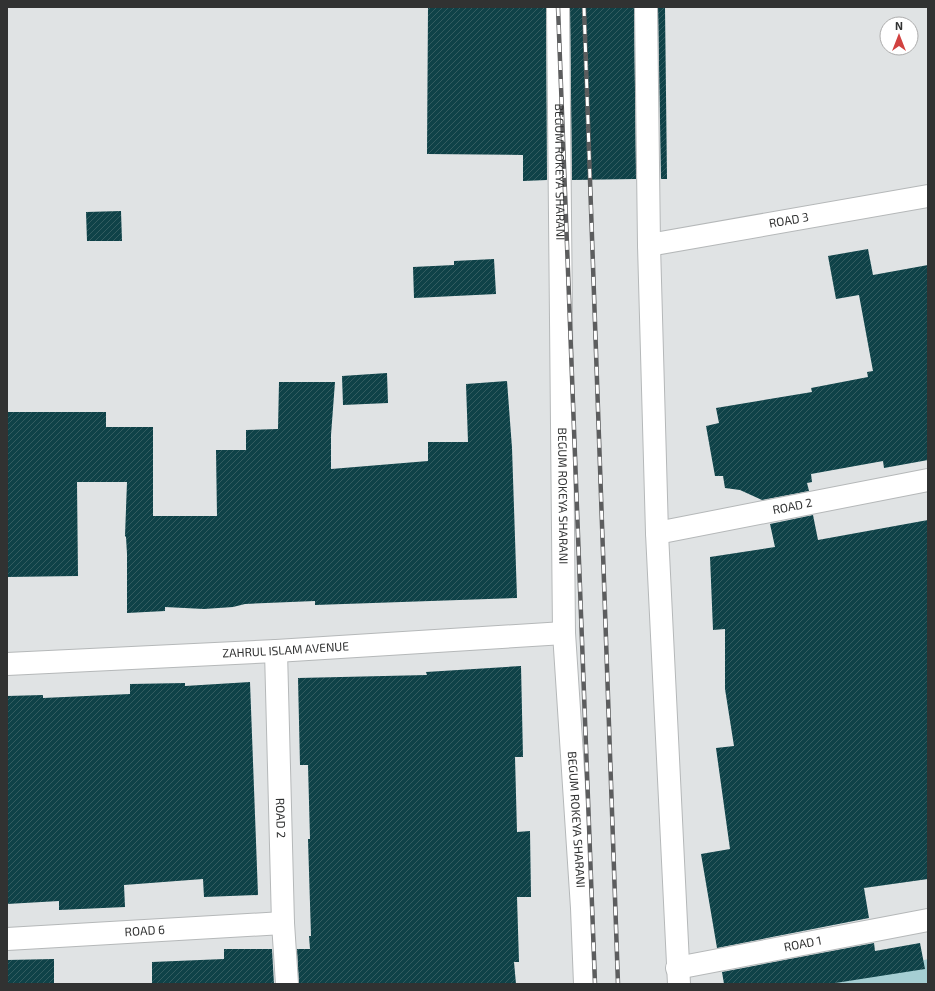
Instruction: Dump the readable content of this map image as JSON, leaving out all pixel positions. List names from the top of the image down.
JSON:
{
  "streets": {
    "street": [
      "BEGUM ROKEYA SHARANI",
      "ROAD 3",
      "ROAD 2",
      "ZAHRUL ISLAM AVENUE",
      "ROAD 6",
      "ROAD 1"
    ]
  },
  "crossings": [
    ["BEGUM ROKEYA SHARANI", "ZAHRUL ISLAM AVENUE"],
    ["ROAD 2", "ZAHRUL ISLAM AVENUE"],
    ["ROAD 2", "ROAD 6"]
  ],
  "north": "top"
}
